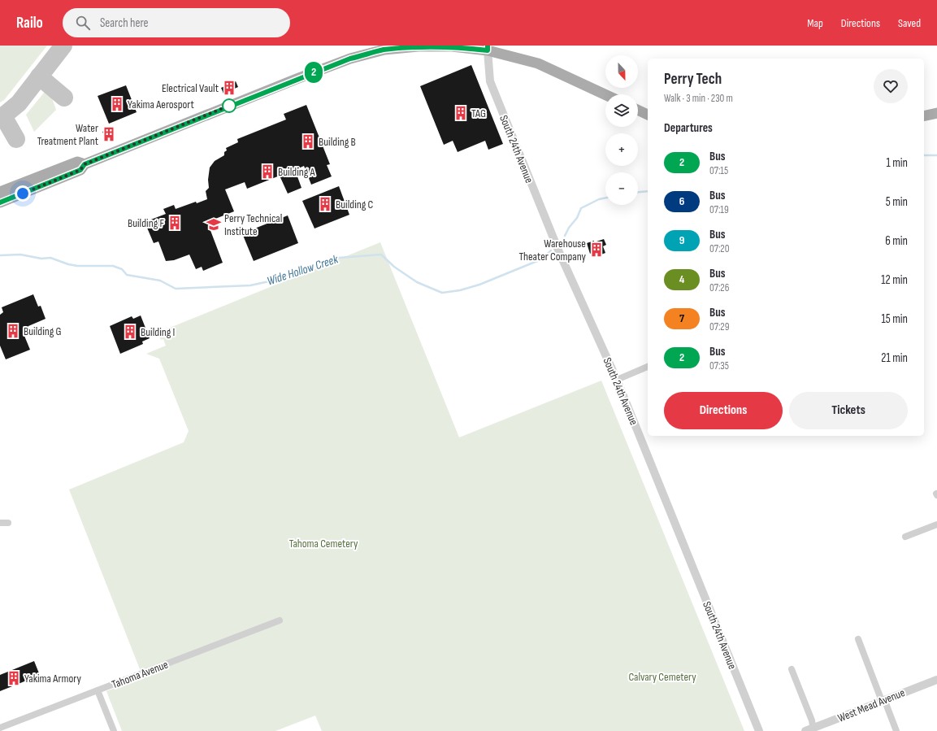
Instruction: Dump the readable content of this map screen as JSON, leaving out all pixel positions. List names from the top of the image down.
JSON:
{
  "streets": {
    "street": ["South 24th Avenue", "Tahoma Avenue", "West Mead Avenue"]
  },
  "water": ["Wide Hollow Creek"],
  "parks": ["Tahoma Cemetery", "Calvary Cemetery"],
  "places": {
    "building": [
      "Electrical Vault",
      "Yakima Aerosport",
      "TAG",
      "Water Treatment Plant",
      "Building B",
      "Building A",
      "Building C",
      "Building F",
      "Warehouse Theater Company",
      "Building G",
      "Building I",
      "Yakima Armory"
    ],
    "school or university": ["Perry Technical Institute"]
  },
  "lines": ["bus line 2"],
  "north": "bottom",
  "page": {
    "header": "Railo",
    "search": "Search here",
    "nav": ["Map", "Directions", "Saved"],
    "on_map": "2",
    "map_buttons": ["+", "−"],
    "heading": [
      ["Perry Tech", "Walk · 3 min · 230 m"],
      "Departures"
    ],
    "list": [
      {
        "mark": "2",
        "name": "Bus",
        "note": "07:15",
        "value": "1 min"
      },
      {
        "mark": "6",
        "name": "Bus",
        "note": "07:19",
        "value": "5 min"
      },
      {
        "mark": "9",
        "name": "Bus",
        "note": "07:20",
        "value": "6 min"
      },
      {
        "mark": "4",
        "name": "Bus",
        "note": "07:26",
        "value": "12 min"
      },
      {
        "mark": "7",
        "name": "Bus",
        "note": "07:29",
        "value": "15 min"
      },
      {
        "mark": "2",
        "name": "Bus",
        "note": "07:35",
        "value": "21 min"
      }
    ],
    "buttons": ["Directions", "Tickets"]
  }
}
